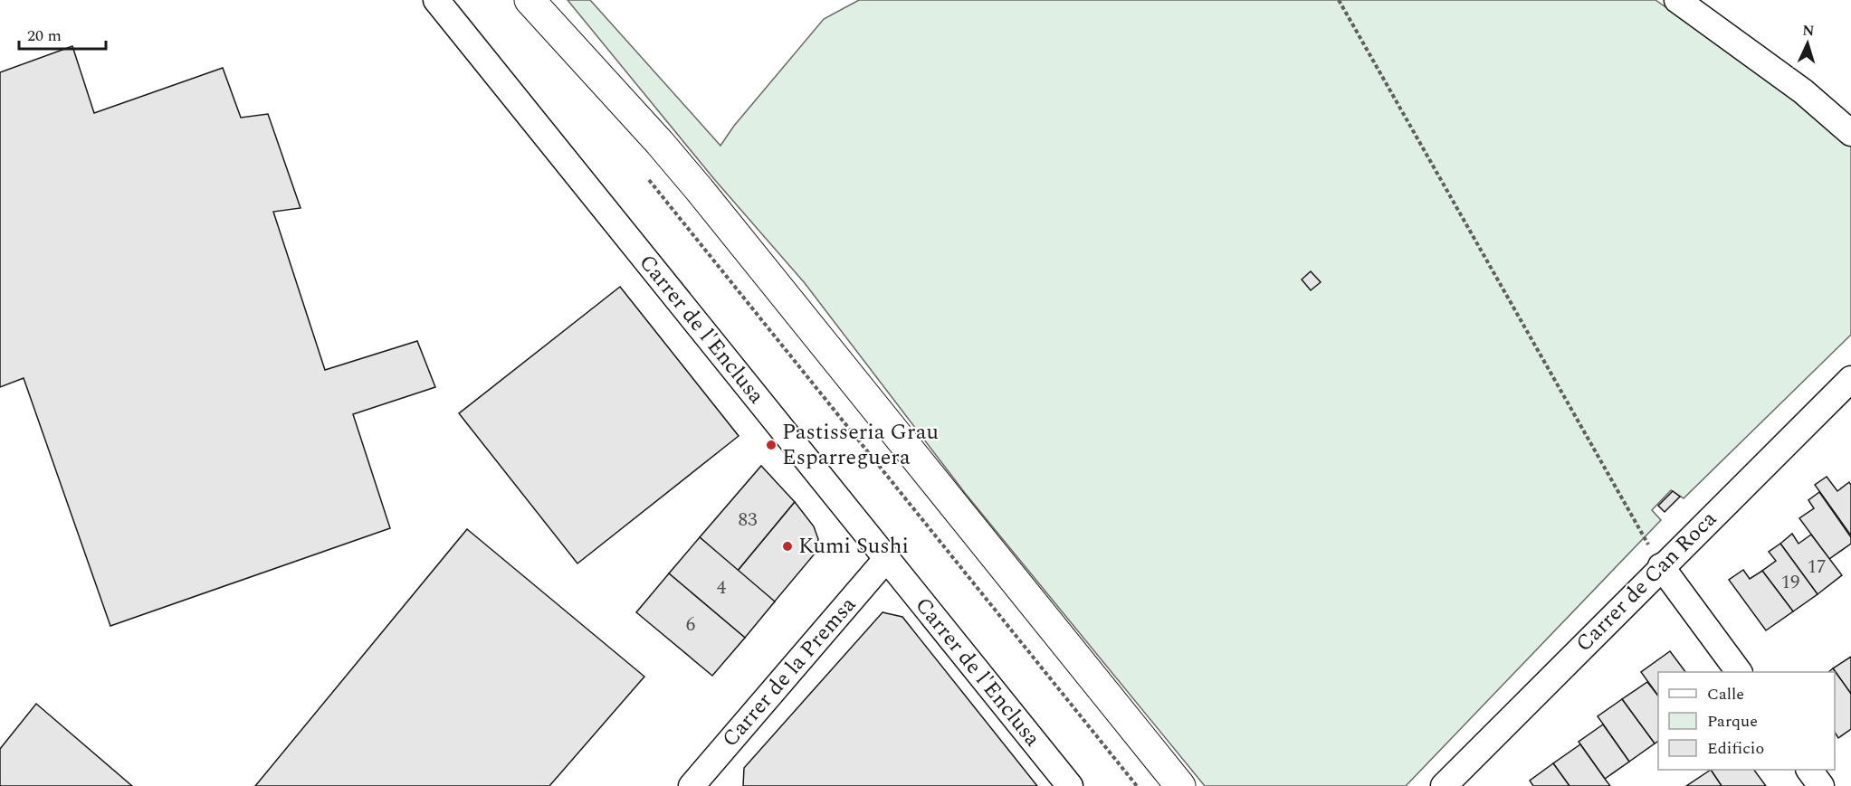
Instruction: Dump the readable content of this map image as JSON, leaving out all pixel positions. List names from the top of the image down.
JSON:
{
  "streets": {
    "street": ["Carrer de l'Enclusa", "Carrer de Can Roca", "Carrer de la Premsa"]
  },
  "crossings": [
    ["Carrer de l'Enclusa", "Carrer de la Premsa"]
  ],
  "places": ["Pastisseria Grau Esparreguera", "Kumi Sushi"],
  "house_numbers": [
    "83",
    "17",
    "19",
    "4",
    "6"
  ],
  "legend": ["Calle", "Parque", "Edificio"],
  "scale_bar": "20 m",
  "north": "top"
}
